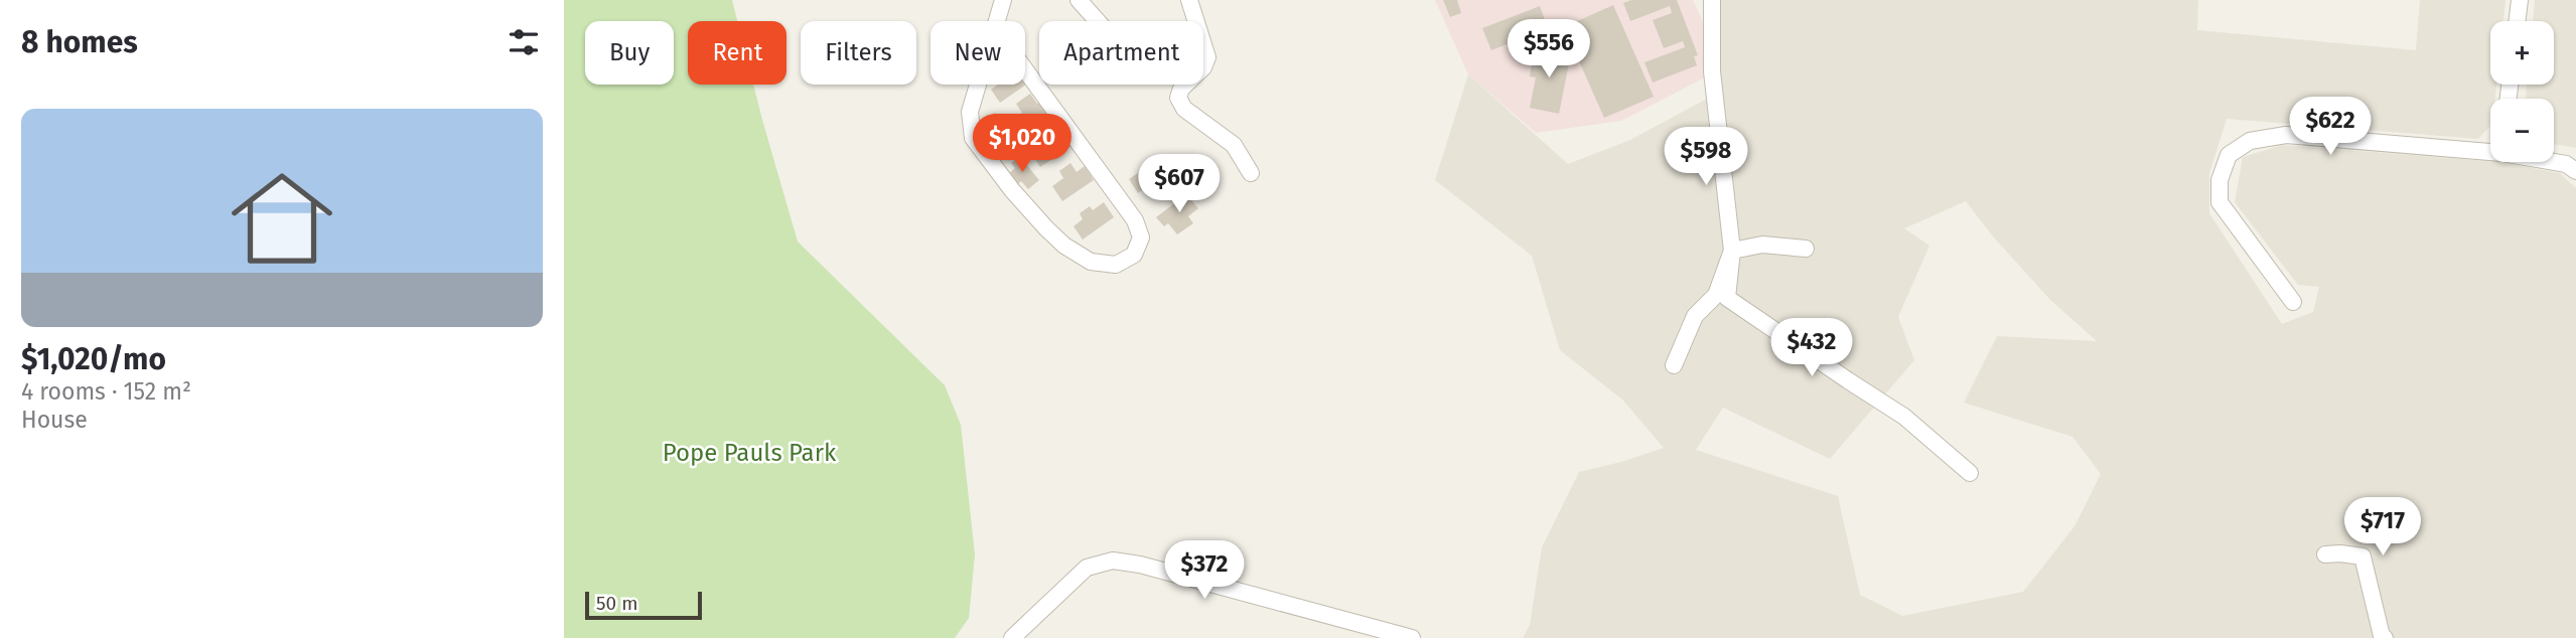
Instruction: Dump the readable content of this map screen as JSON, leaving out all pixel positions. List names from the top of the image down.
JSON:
{
  "parks": ["Pope Pauls Park"],
  "scale_bar": "50 m",
  "page": {
    "heading": "8 homes",
    "price": [
      "$556",
      "$622",
      "$1,020",
      "$598",
      "$607",
      "$432",
      "$717",
      "$372"
    ],
    "map_buttons": ["+", "−"],
    "chip": [
      "Buy",
      "Rent",
      "Filters",
      "New",
      "Apartment"
    ],
    "list": [
      {
        "name": "$1,020/mo",
        "note": "4 rooms · 152 m² · House"
      }
    ],
    "scale": "50 m"
  }
}
